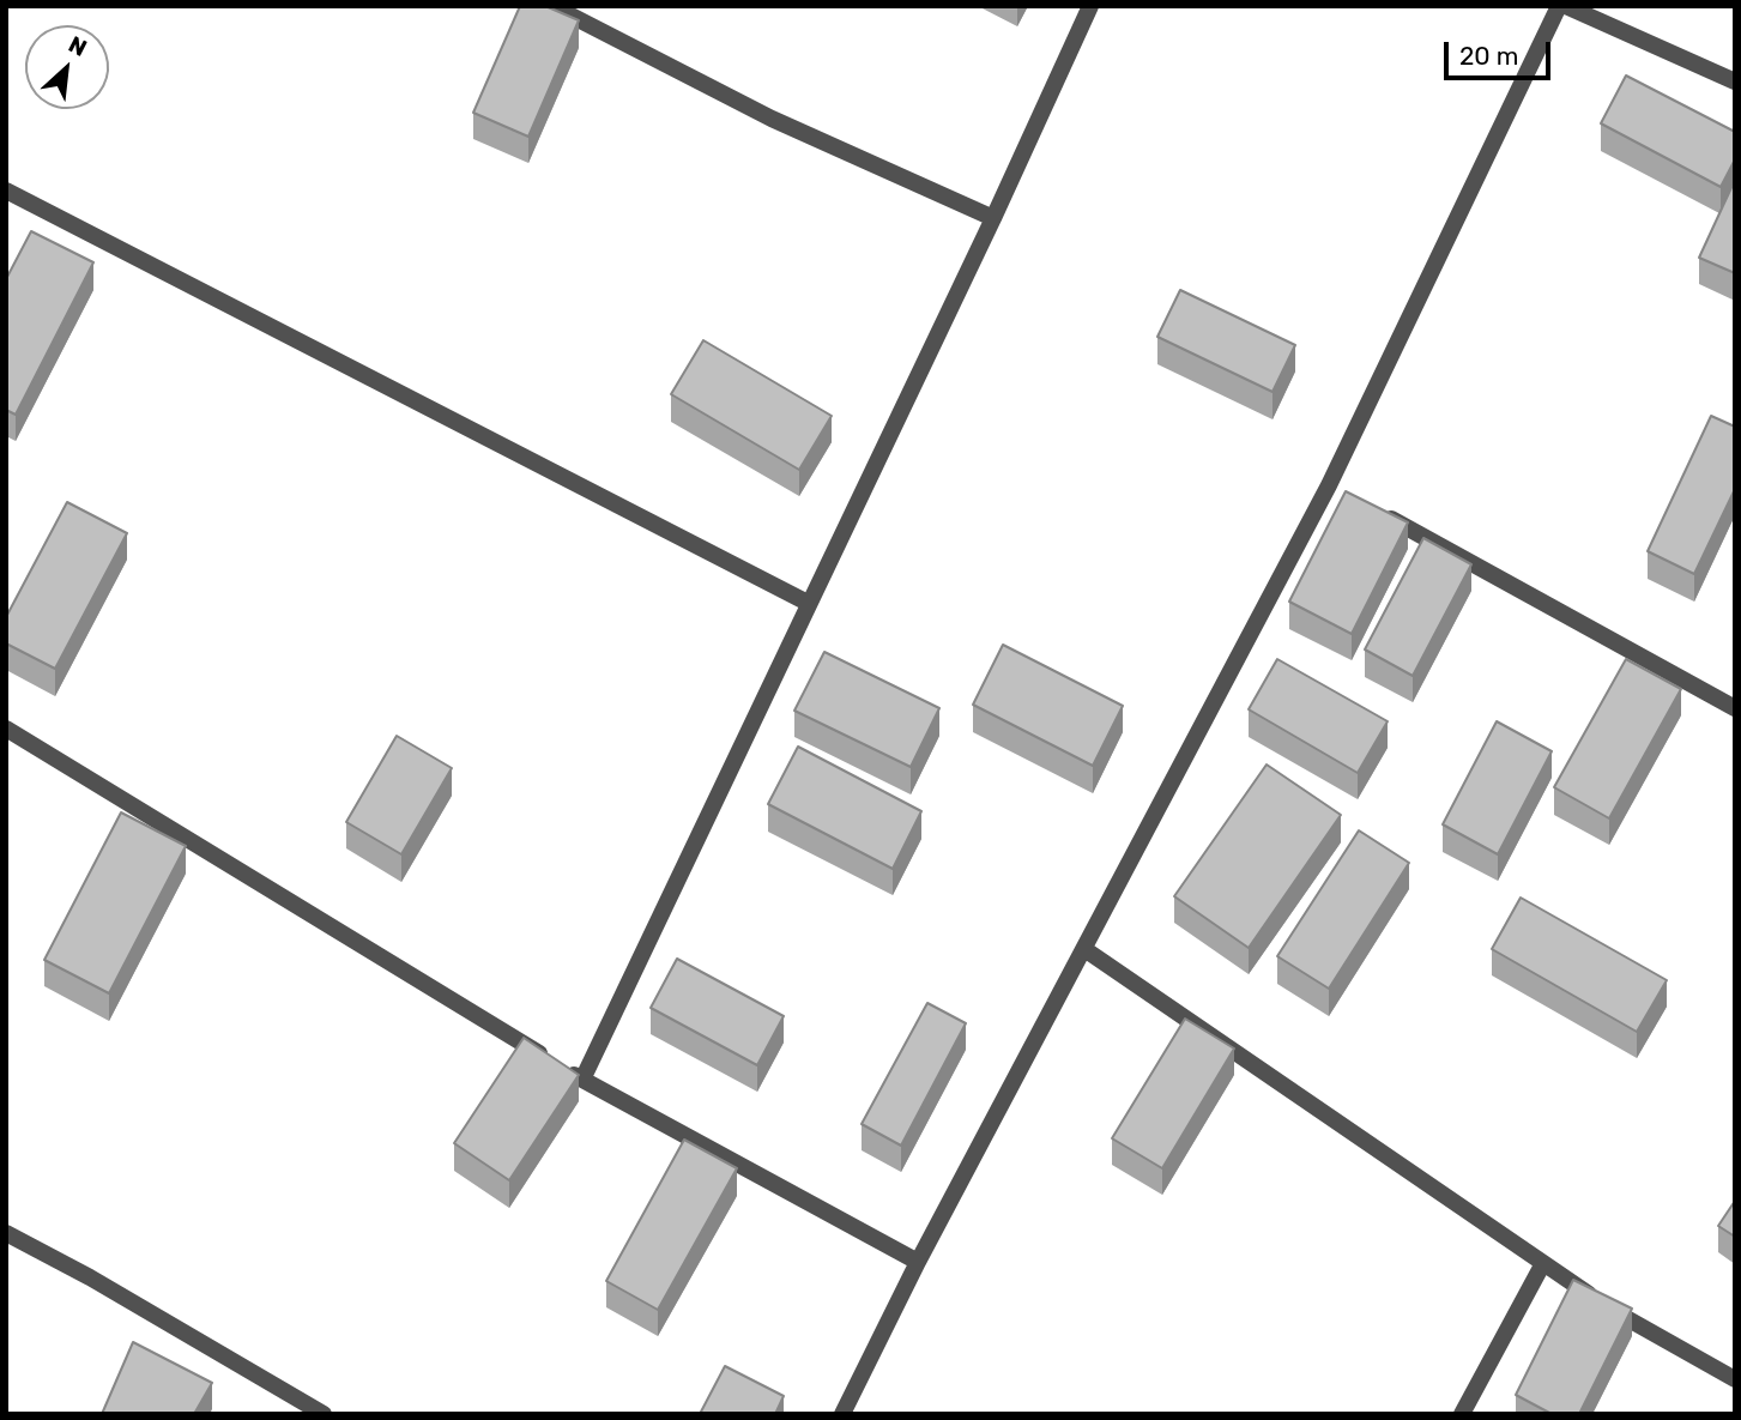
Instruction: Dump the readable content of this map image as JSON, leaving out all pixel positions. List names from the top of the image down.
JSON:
{
  "scale_bar": "20 m",
  "north": "top right"
}
